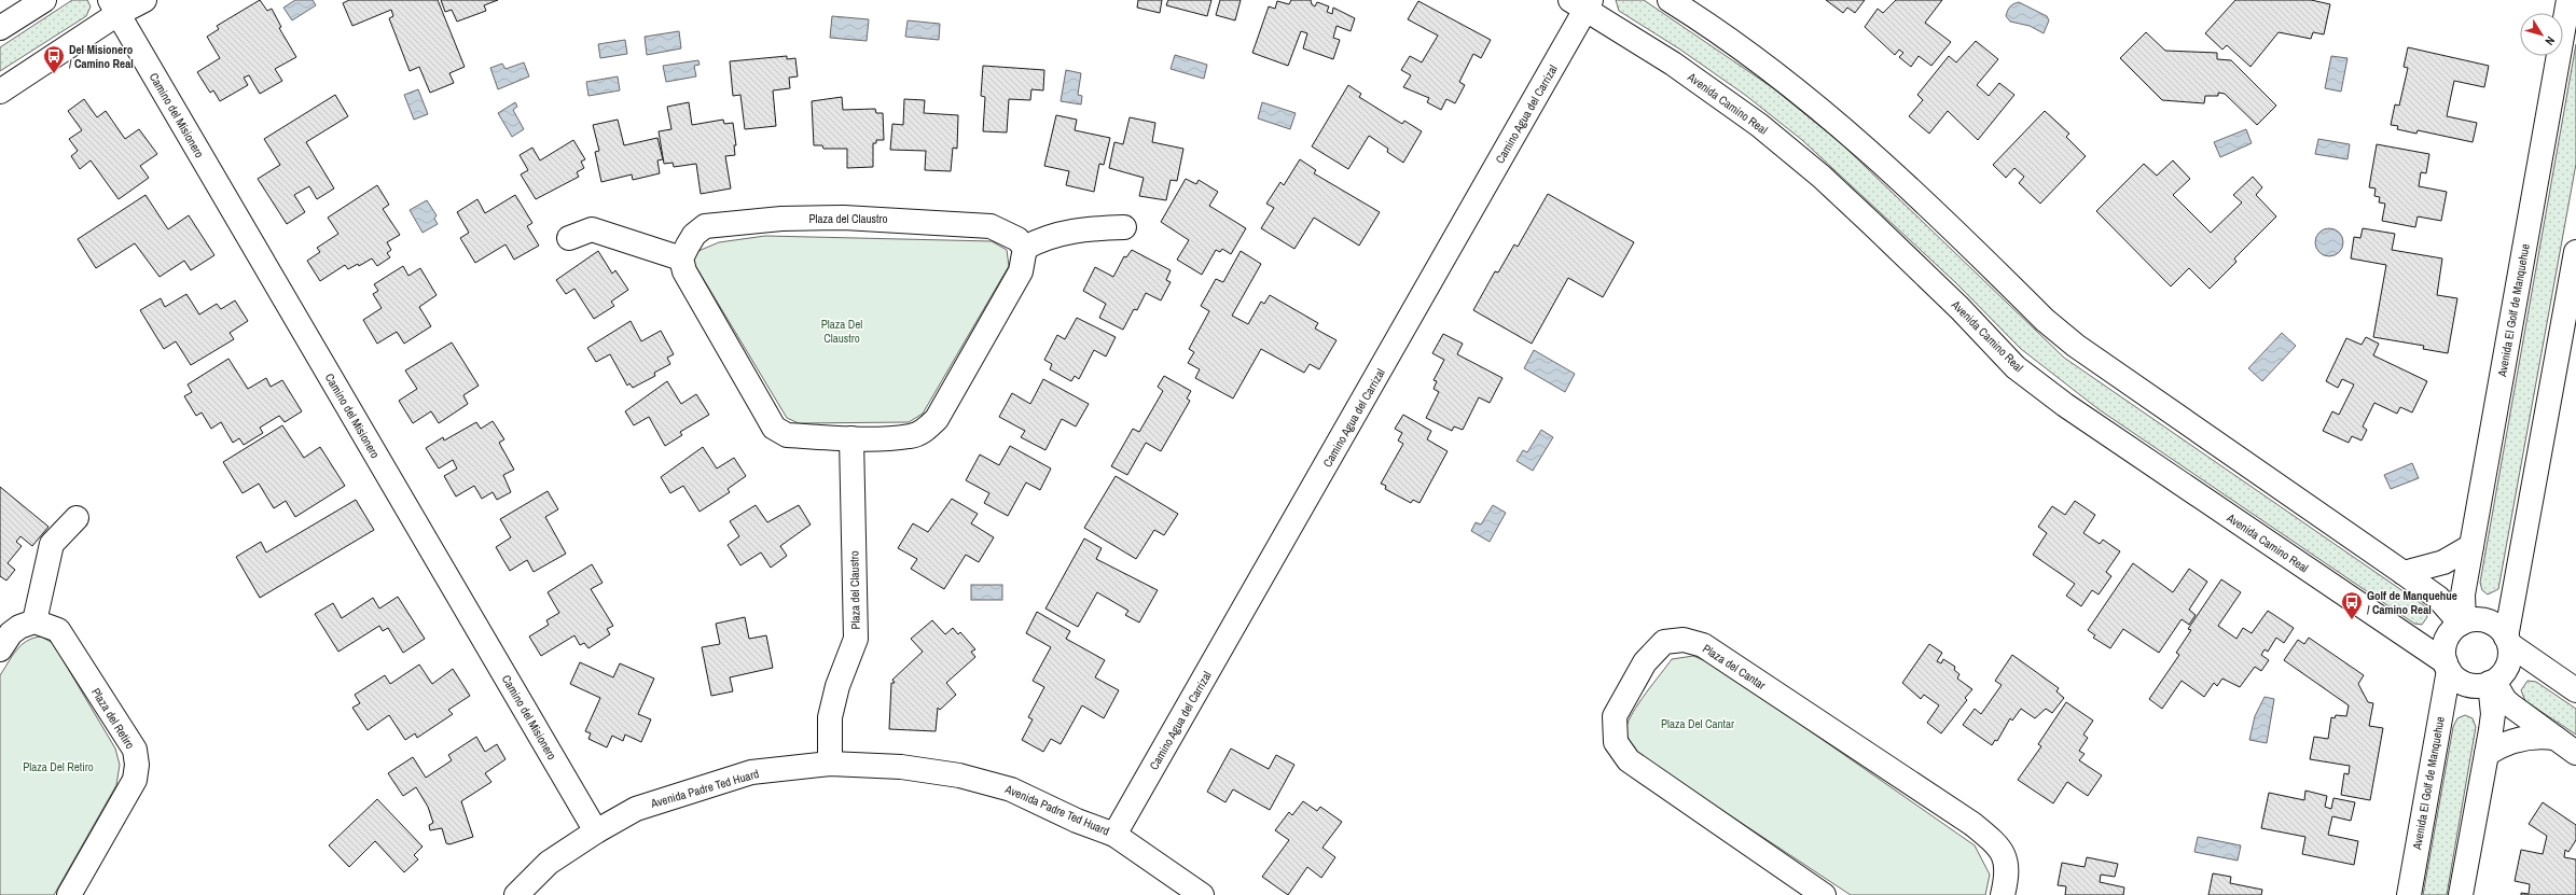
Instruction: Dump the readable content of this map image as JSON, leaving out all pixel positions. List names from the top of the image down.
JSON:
{
  "streets": {
    "street": [
      "Avenida Camino Real",
      "Camino Agua del Carrizal",
      "Camino del Misionero",
      "Plaza del Claustro",
      "Avenida El Golf de Manquehue",
      "Plaza del Cantar",
      "Plaza del Retiro",
      "Avenida Padre Ted Huard"
    ]
  },
  "crossings": [
    ["Avenida Camino Real", "Camino Agua del Carrizal"],
    ["Avenida Camino Real", "Avenida El Golf de Manquehue"],
    ["Camino Agua del Carrizal", "Avenida Padre Ted Huard"],
    ["Camino del Misionero", "Avenida Padre Ted Huard"],
    ["Plaza del Claustro", "Avenida Padre Ted Huard"]
  ],
  "parks": ["Plaza Del Claustro", "Plaza Del Cantar", "Plaza Del Retiro"],
  "places": {
    "bus stop": ["Del Misionero / Camino Real", "Golf de Manquehue / Camino Real"]
  },
  "north": "bottom right"
}
